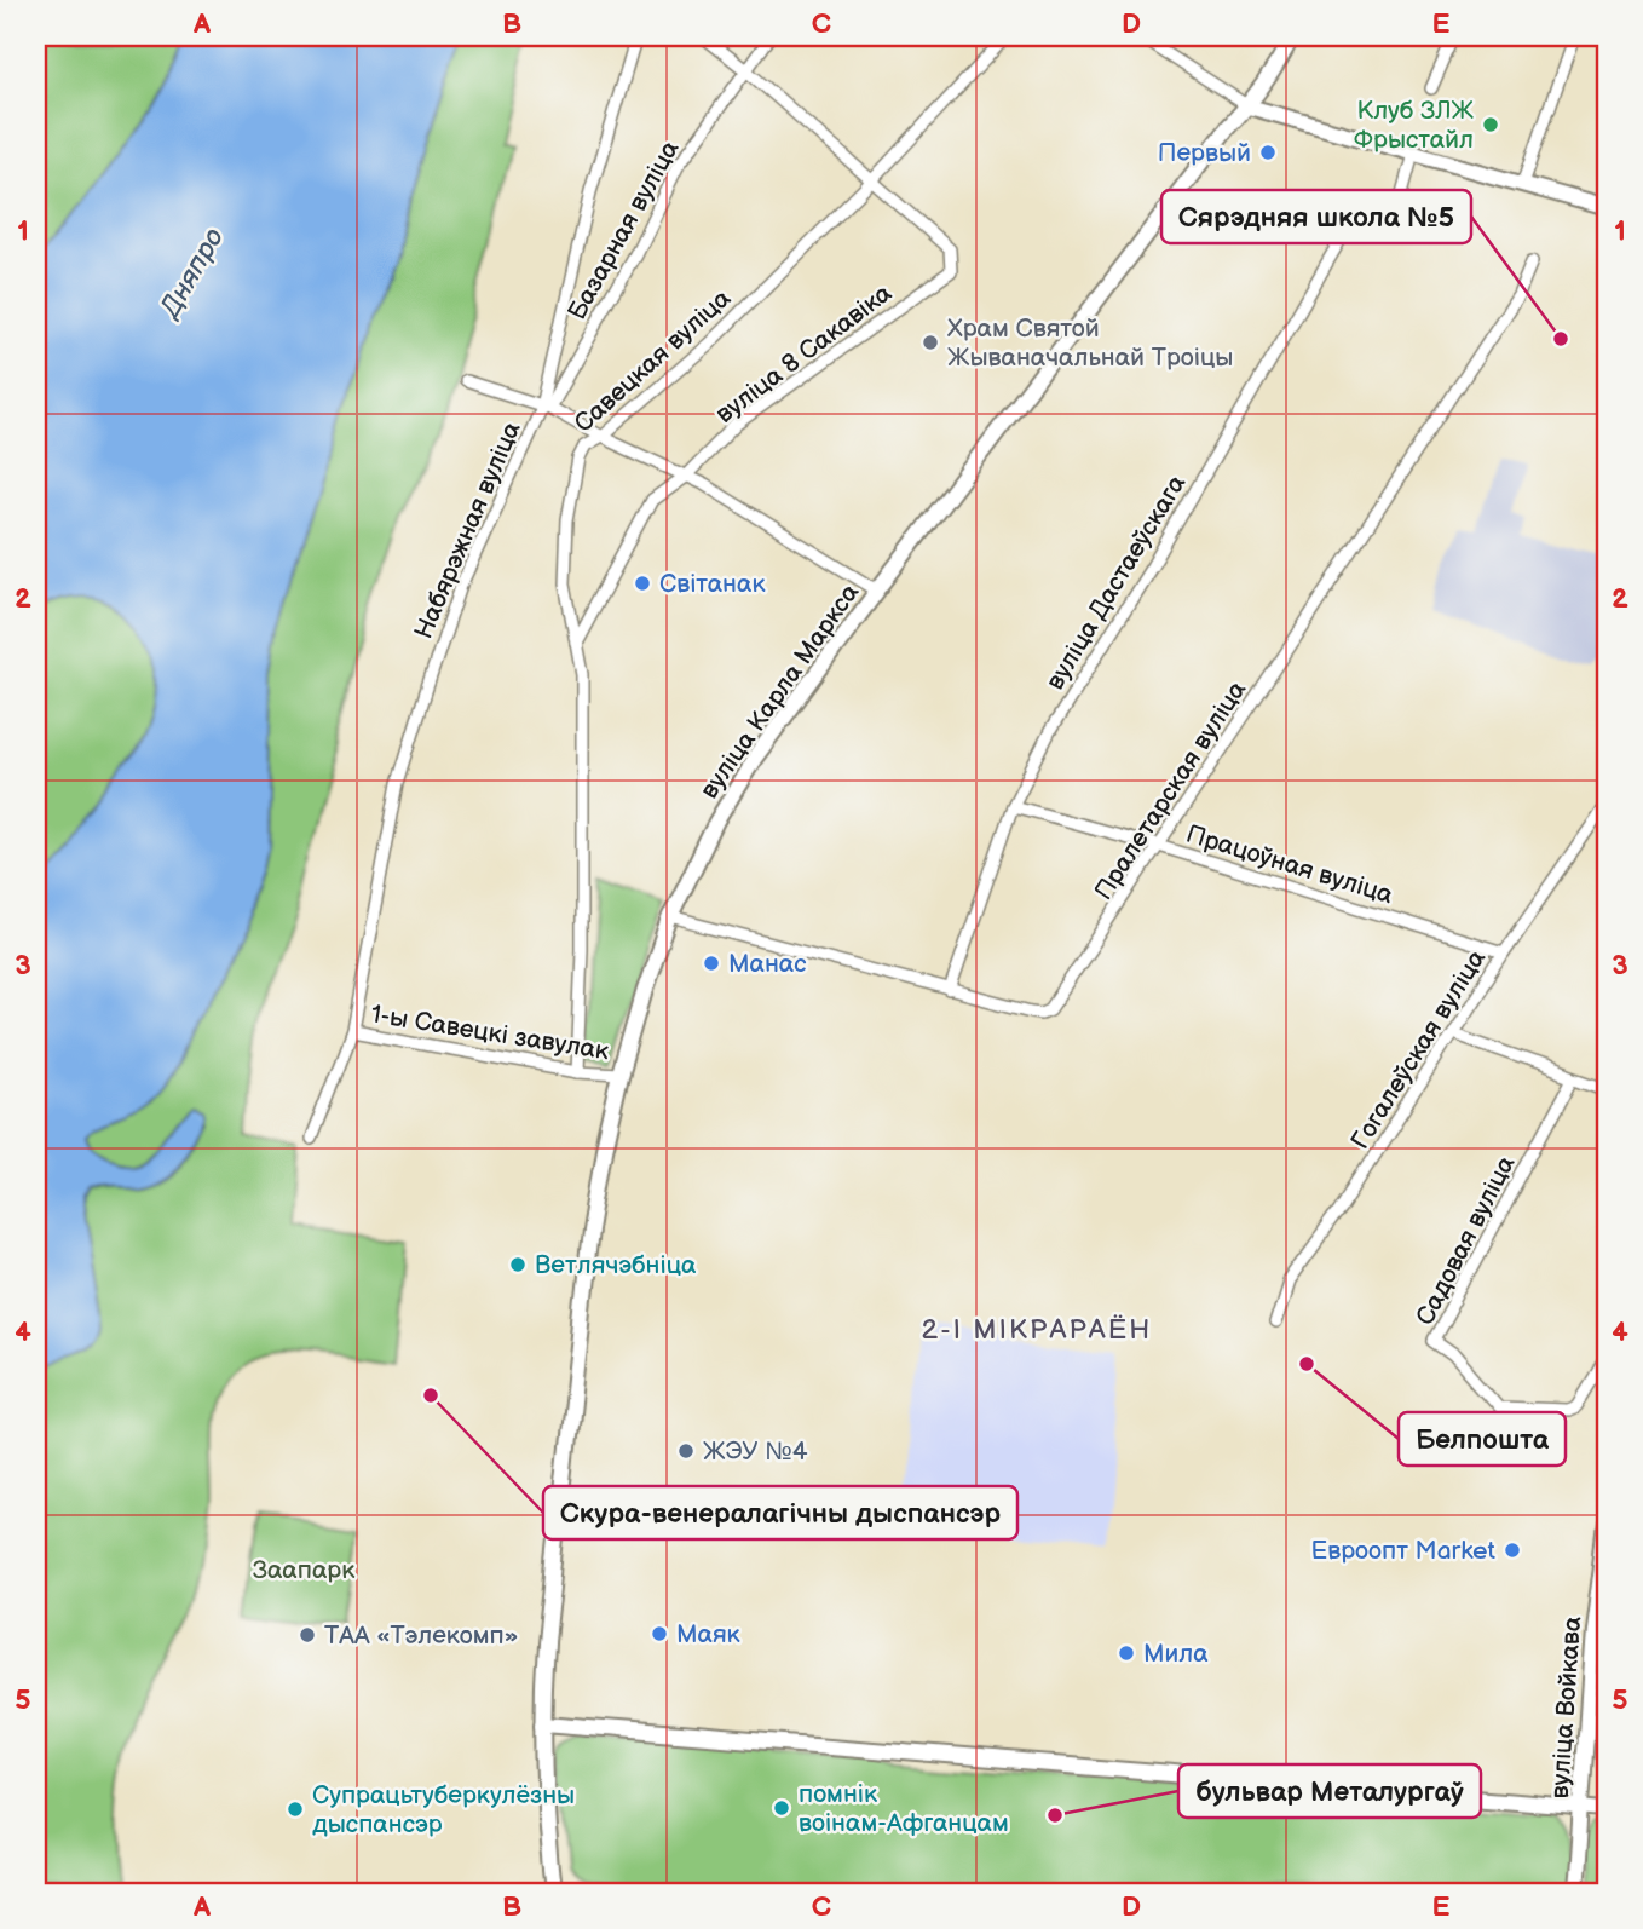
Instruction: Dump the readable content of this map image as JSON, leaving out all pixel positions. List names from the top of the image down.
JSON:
{
  "streets": {
    "main road": ["вуліца Карла Маркса", "вуліца Войкава"],
    "street": [
      "Базарная вуліца",
      "вуліца 8 Сакавіка",
      "Савецкая вуліца",
      "Набярэжная вуліца",
      "вуліца Дастаеўскага",
      "Пралетарская вуліца",
      "Працоўная вуліца",
      "1-ы Савецкі завулак",
      "Гогалеўская вуліца",
      "Садовая вуліца"
    ]
  },
  "crossings": [
    ["Базарная вуліца", "Набярэжная вуліца"],
    ["вуліца 8 Сакавіка", "Савецкая вуліца"],
    ["Савецкая вуліца", "1-ы Савецкі завулак"],
    ["Набярэжная вуліца", "1-ы Савецкі завулак"],
    ["вуліца Дастаеўскага", "Пралетарская вуліца"],
    ["вуліца Дастаеўскага", "Працоўная вуліца"],
    ["вуліца Карла Маркса", "Пралетарская вуліца"],
    ["вуліца Карла Маркса", "1-ы Савецкі завулак"],
    ["Пралетарская вуліца", "Працоўная вуліца"],
    ["Працоўная вуліца", "Гогалеўская вуліца"]
  ],
  "districts": ["2-І МІКРАРАЁН"],
  "water": ["Дняпро"],
  "parks": ["Заапарк"],
  "places": [
    "Клуб ЗЛЖ Фрыстайл",
    "Первый",
    "Сярэдняя школа №5",
    "Храм Святой Жываначальнай Троіцы",
    "Світанак",
    "Манас",
    "Ветлячэбніца",
    "Белпошта",
    "Скура-венералагічны дыспансэр",
    "ЖЭУ №4",
    "Евроопт Market",
    "Маяк",
    "ТАА «Тэлекомп»",
    "Мила",
    "помнік воінам-Афганцам",
    "Супрацьтуберкулёзны дыспансэр",
    "бульвар Металургаў"
  ],
  "grid": {
    "columns": [
      "A",
      "B",
      "C",
      "D",
      "E"
    ],
    "rows": [
      "1",
      "2",
      "3",
      "4",
      "5"
    ]
  }
}
